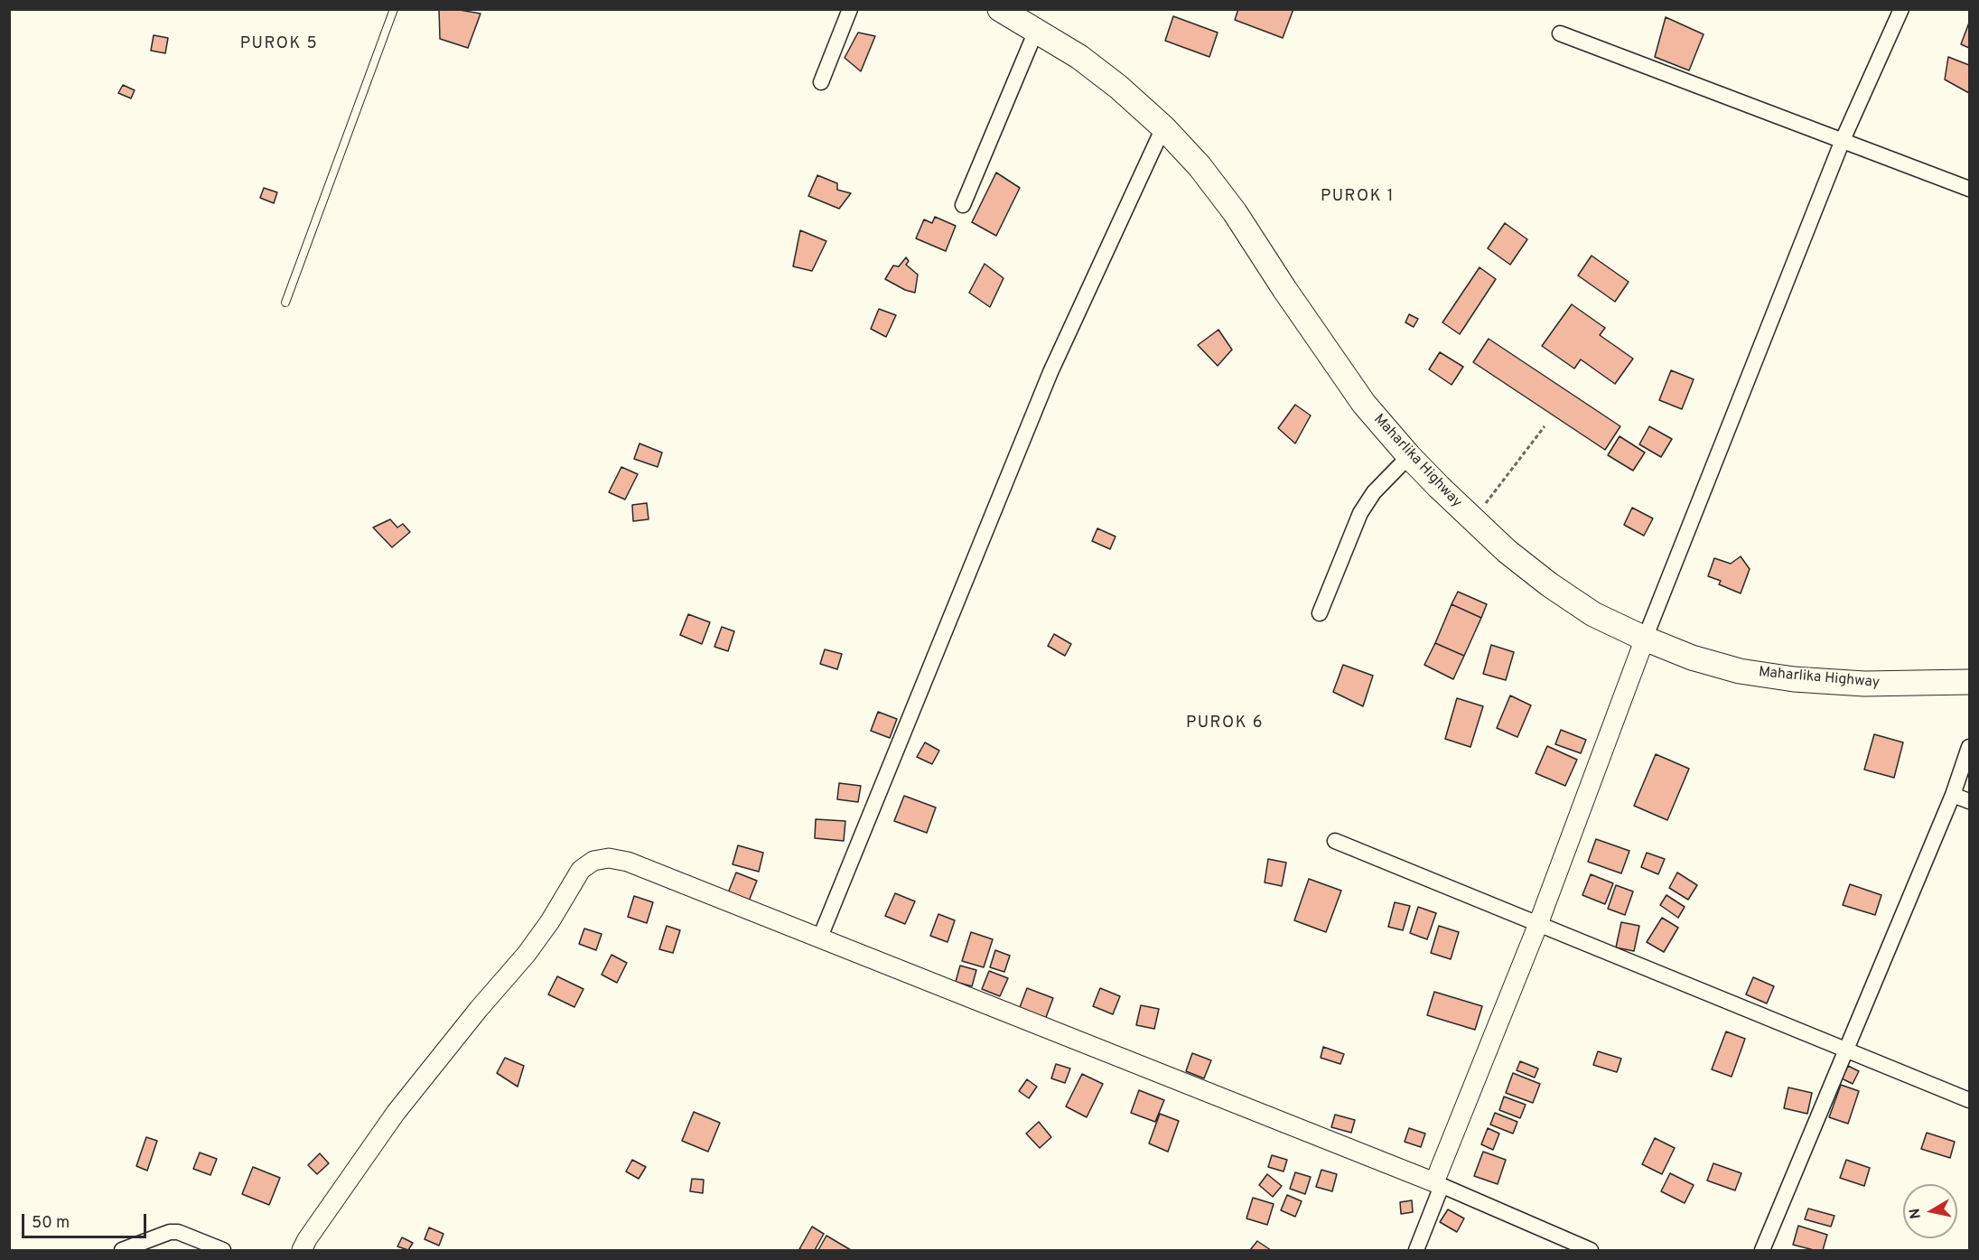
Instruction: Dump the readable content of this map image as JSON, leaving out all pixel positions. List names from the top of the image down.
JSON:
{
  "streets": {
    "highway": ["Maharlika Highway"]
  },
  "districts": ["PUROK 5", "PUROK 1", "PUROK 6"],
  "scale_bar": "50 m",
  "north": "left"
}
